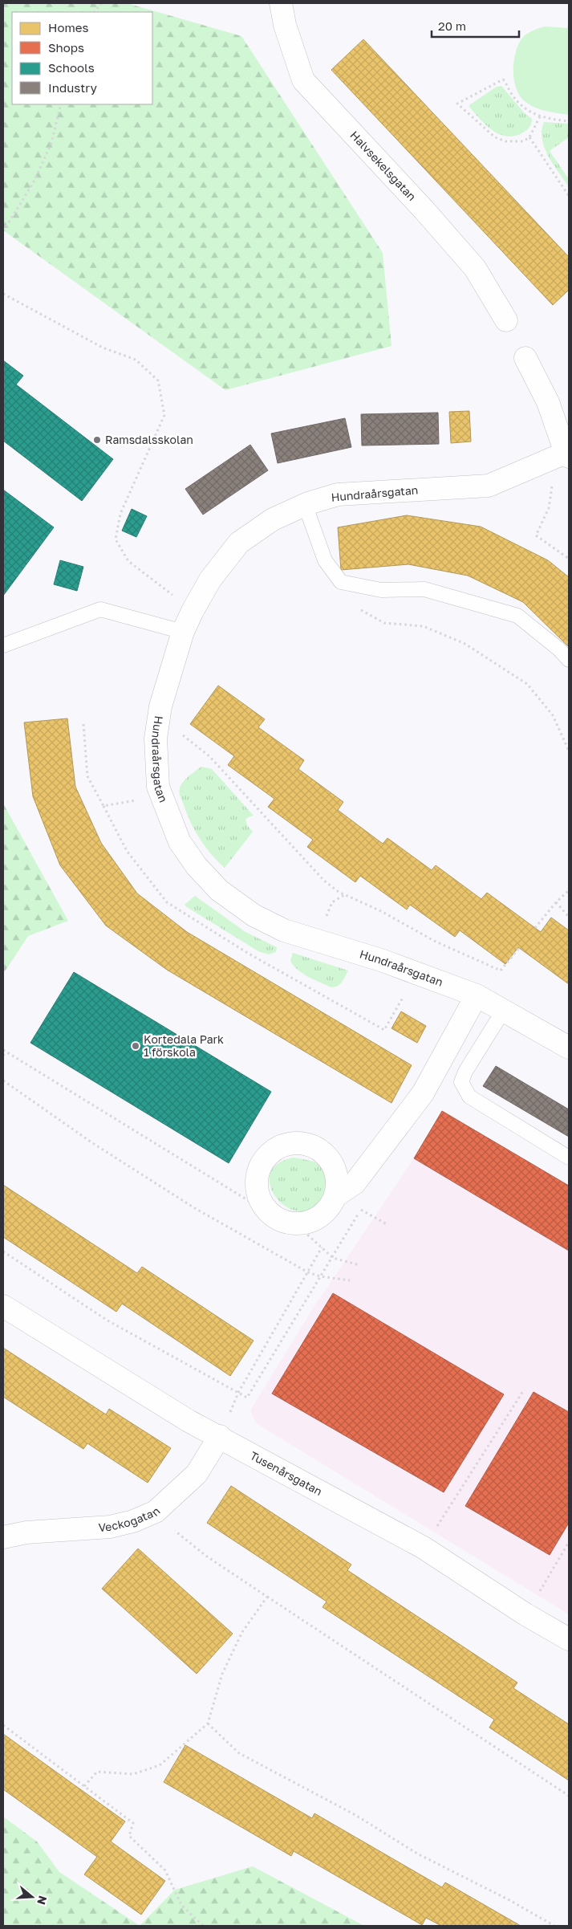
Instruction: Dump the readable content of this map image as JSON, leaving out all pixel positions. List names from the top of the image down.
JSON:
{
  "streets": {
    "street": [
      "Halvsekelsgatan",
      "Hundraårsgatan",
      "Tusenårsgatan",
      "Veckogatan"
    ]
  },
  "crossings": [
    ["Tusenårsgatan", "Veckogatan"]
  ],
  "places": ["Ramsdalsskolan", "Kortedala Park 1 förskola"],
  "legend": [
    "Homes",
    "Shops",
    "Schools",
    "Industry"
  ],
  "scale_bar": "20 m",
  "north": "right"
}
